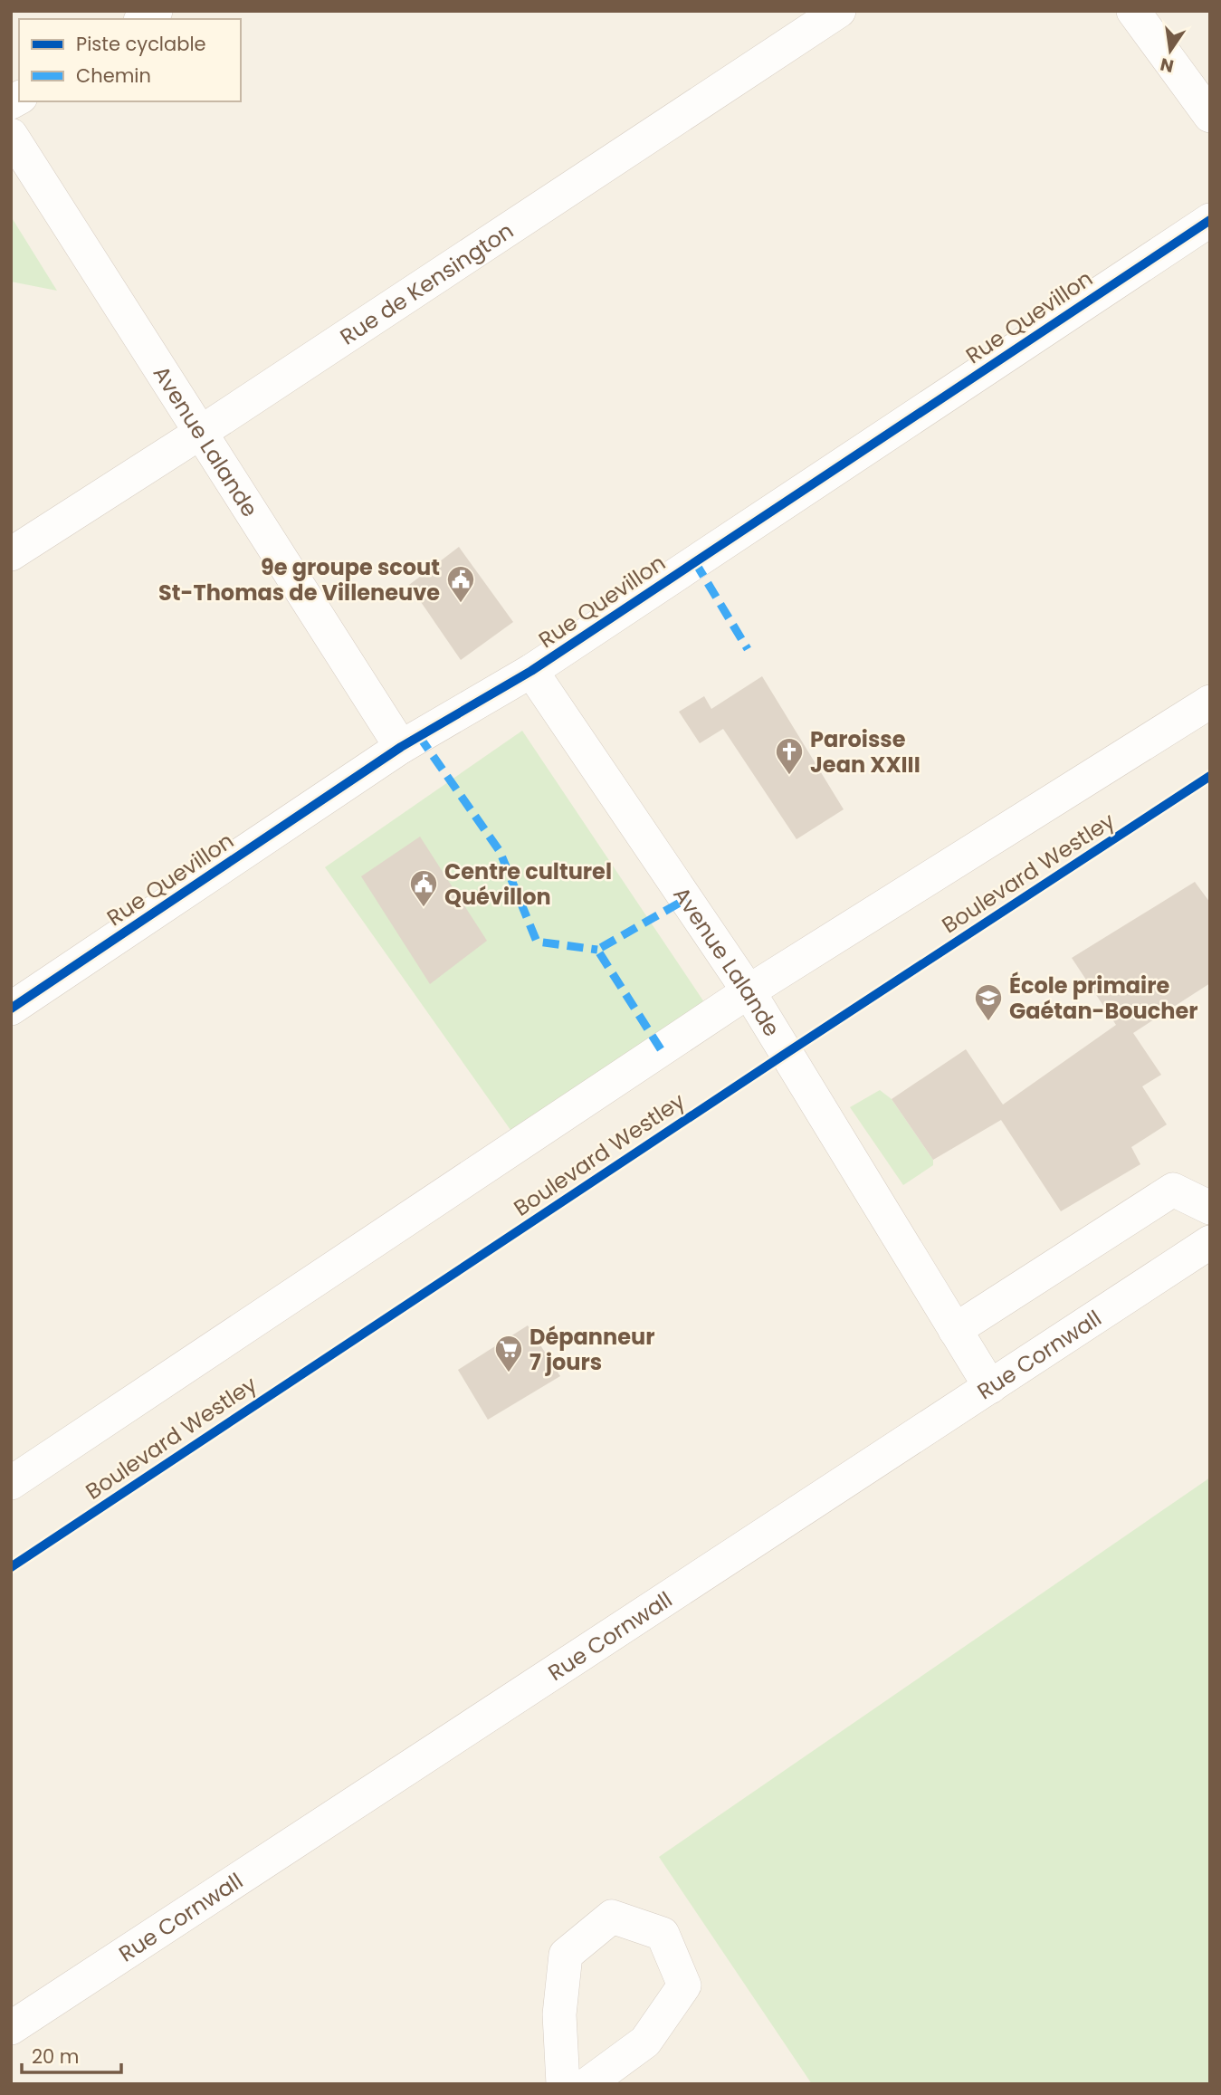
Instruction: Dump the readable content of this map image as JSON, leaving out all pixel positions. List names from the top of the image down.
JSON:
{
  "streets": {
    "street": [
      "Rue de Kensington",
      "Rue Quevillon",
      "Avenue Lalande",
      "Rue Cornwall"
    ],
    "cycle path": ["Boulevard Westley"]
  },
  "crossings": [
    ["Rue de Kensington", "Avenue Lalande"],
    ["Rue Quevillon", "Avenue Lalande"],
    ["Avenue Lalande", "Rue Cornwall"]
  ],
  "places": {
    "public building": ["9e groupe scout St-Thomas de Villeneuve", "Centre culturel Quévillon"],
    "church": ["Paroisse Jean XXIII"],
    "school or university": ["École primaire Gaétan-Boucher"],
    "supermarket": ["Dépanneur 7 jours"]
  },
  "legend": ["Piste cyclable", "Chemin"],
  "scale_bar": "20 m",
  "north": "bottom"
}
